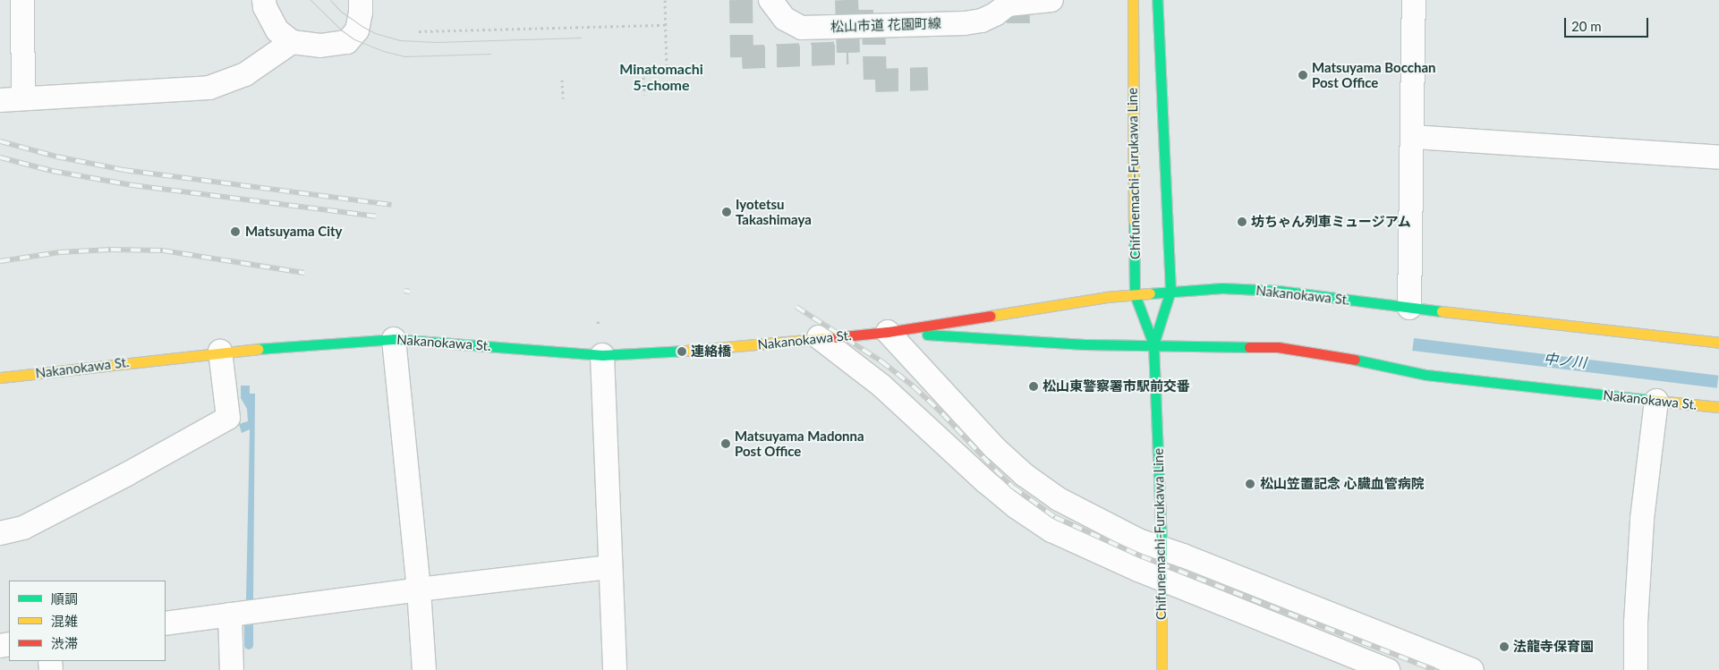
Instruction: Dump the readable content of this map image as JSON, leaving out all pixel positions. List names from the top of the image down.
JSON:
{
  "streets": {
    "street": ["松山市道 花園町線", "Chifunemachi-Furukawa Line", "Nakanokawa St."]
  },
  "crossings": [
    ["Chifunemachi-Furukawa Line", "Nakanokawa St."]
  ],
  "districts": ["Minatomachi 5-chome"],
  "water": ["中ノ川"],
  "places": [
    "Matsuyama Bocchan Post Office",
    "Iyotetsu Takashimaya",
    "坊ちゃん列車ミュージアム",
    "Matsuyama City",
    "連絡橋",
    "松山東警察署市駅前交番",
    "Matsuyama Madonna Post Office",
    "松山笠置記念 心臓血管病院",
    "法龍寺保育園"
  ],
  "legend": ["順調", "混雑", "渋滞"],
  "scale_bar": "20 m"
}
